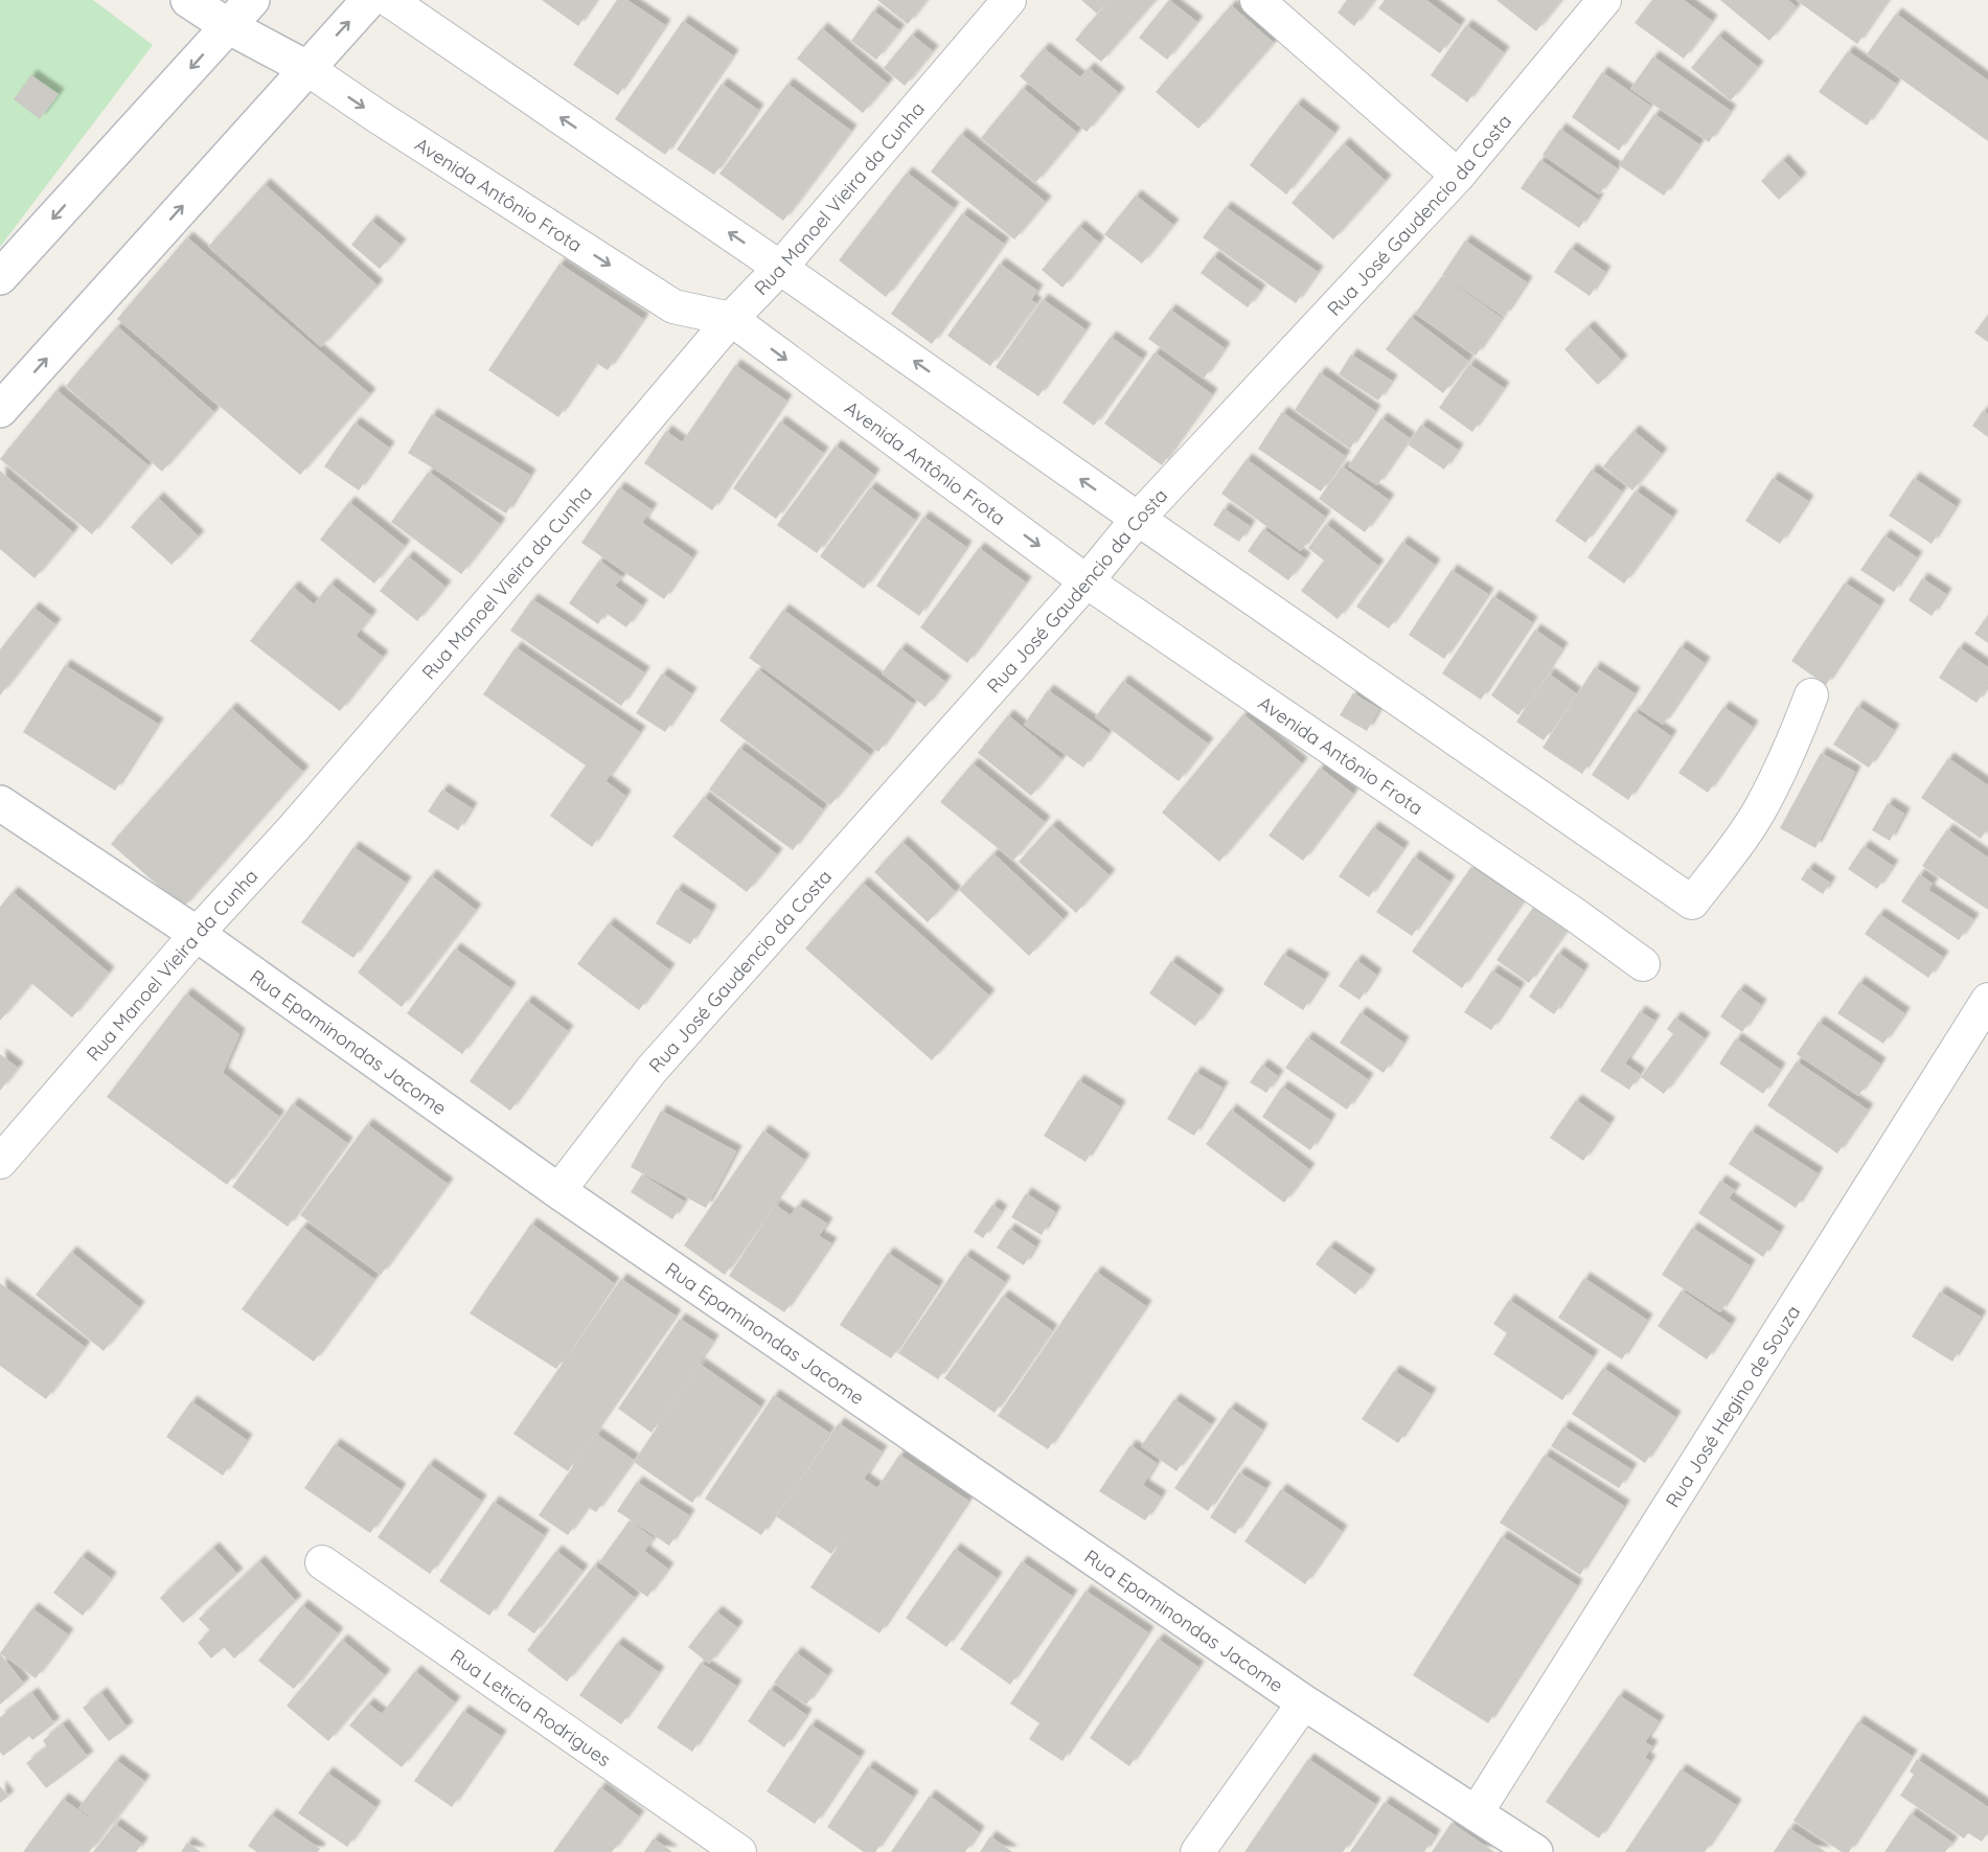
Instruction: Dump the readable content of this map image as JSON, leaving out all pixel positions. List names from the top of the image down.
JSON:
{
  "streets": {
    "main road": ["Avenida Antônio Frota", "Rua Epaminondas Jacome"],
    "street": [
      "Rua Manoel Vieira da Cunha",
      "Rua José Gaudencio da Costa",
      "Rua José Hegino de Souza",
      "Rua Leticia Rodrigues"
    ]
  },
  "crossings": [
    ["Avenida Antônio Frota", "Rua Manoel Vieira da Cunha"],
    ["Avenida Antônio Frota", "Rua José Gaudencio da Costa"],
    ["Rua Manoel Vieira da Cunha", "Rua Epaminondas Jacome"],
    ["Rua José Gaudencio da Costa", "Rua Epaminondas Jacome"],
    ["Rua Epaminondas Jacome", "Rua José Hegino de Souza"]
  ],
  "one_way": ["Avenida Antônio Frota"]
}
